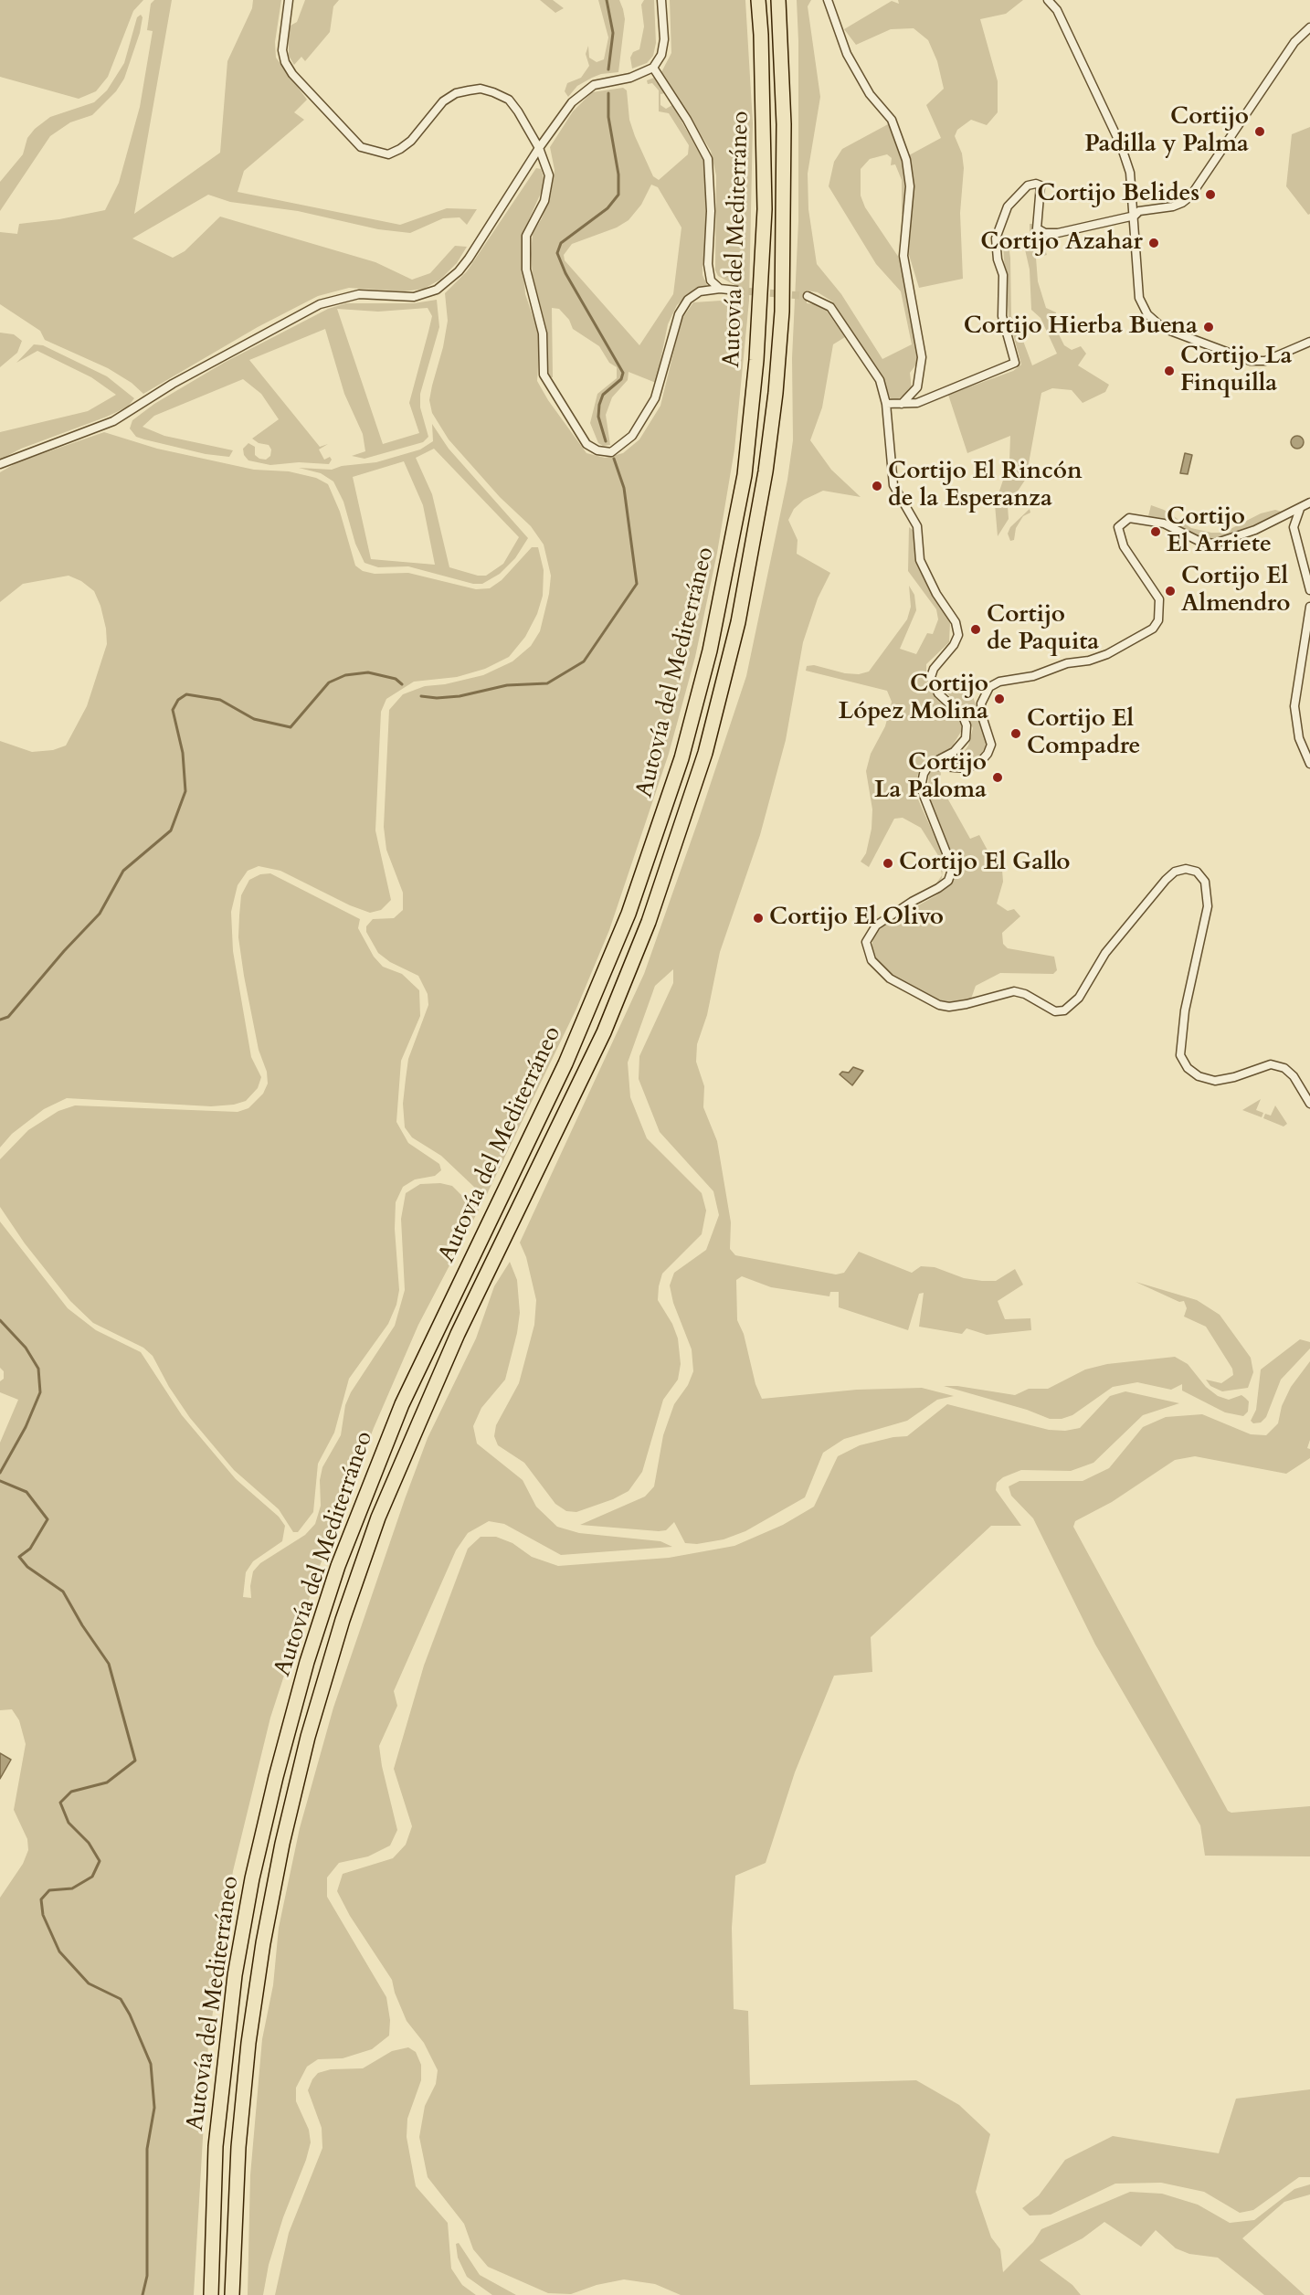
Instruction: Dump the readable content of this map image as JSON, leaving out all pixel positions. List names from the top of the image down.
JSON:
{
  "streets": {
    "highway": ["Autovía del Mediterráneo"]
  },
  "places": [
    "Cortijo Padilla y Palma",
    "Cortijo Belides",
    "Cortijo Azahar",
    "Cortijo Hierba Buena",
    "Cortijo La Finquilla",
    "Cortijo El Rincón de la Esperanza",
    "Cortijo El Arriete",
    "Cortijo El Almendro",
    "Cortijo de Paquita",
    "Cortijo López Molina",
    "Cortijo El Compadre",
    "Cortijo La Paloma",
    "Cortijo El Gallo",
    "Cortijo El Olivo"
  ]
}
